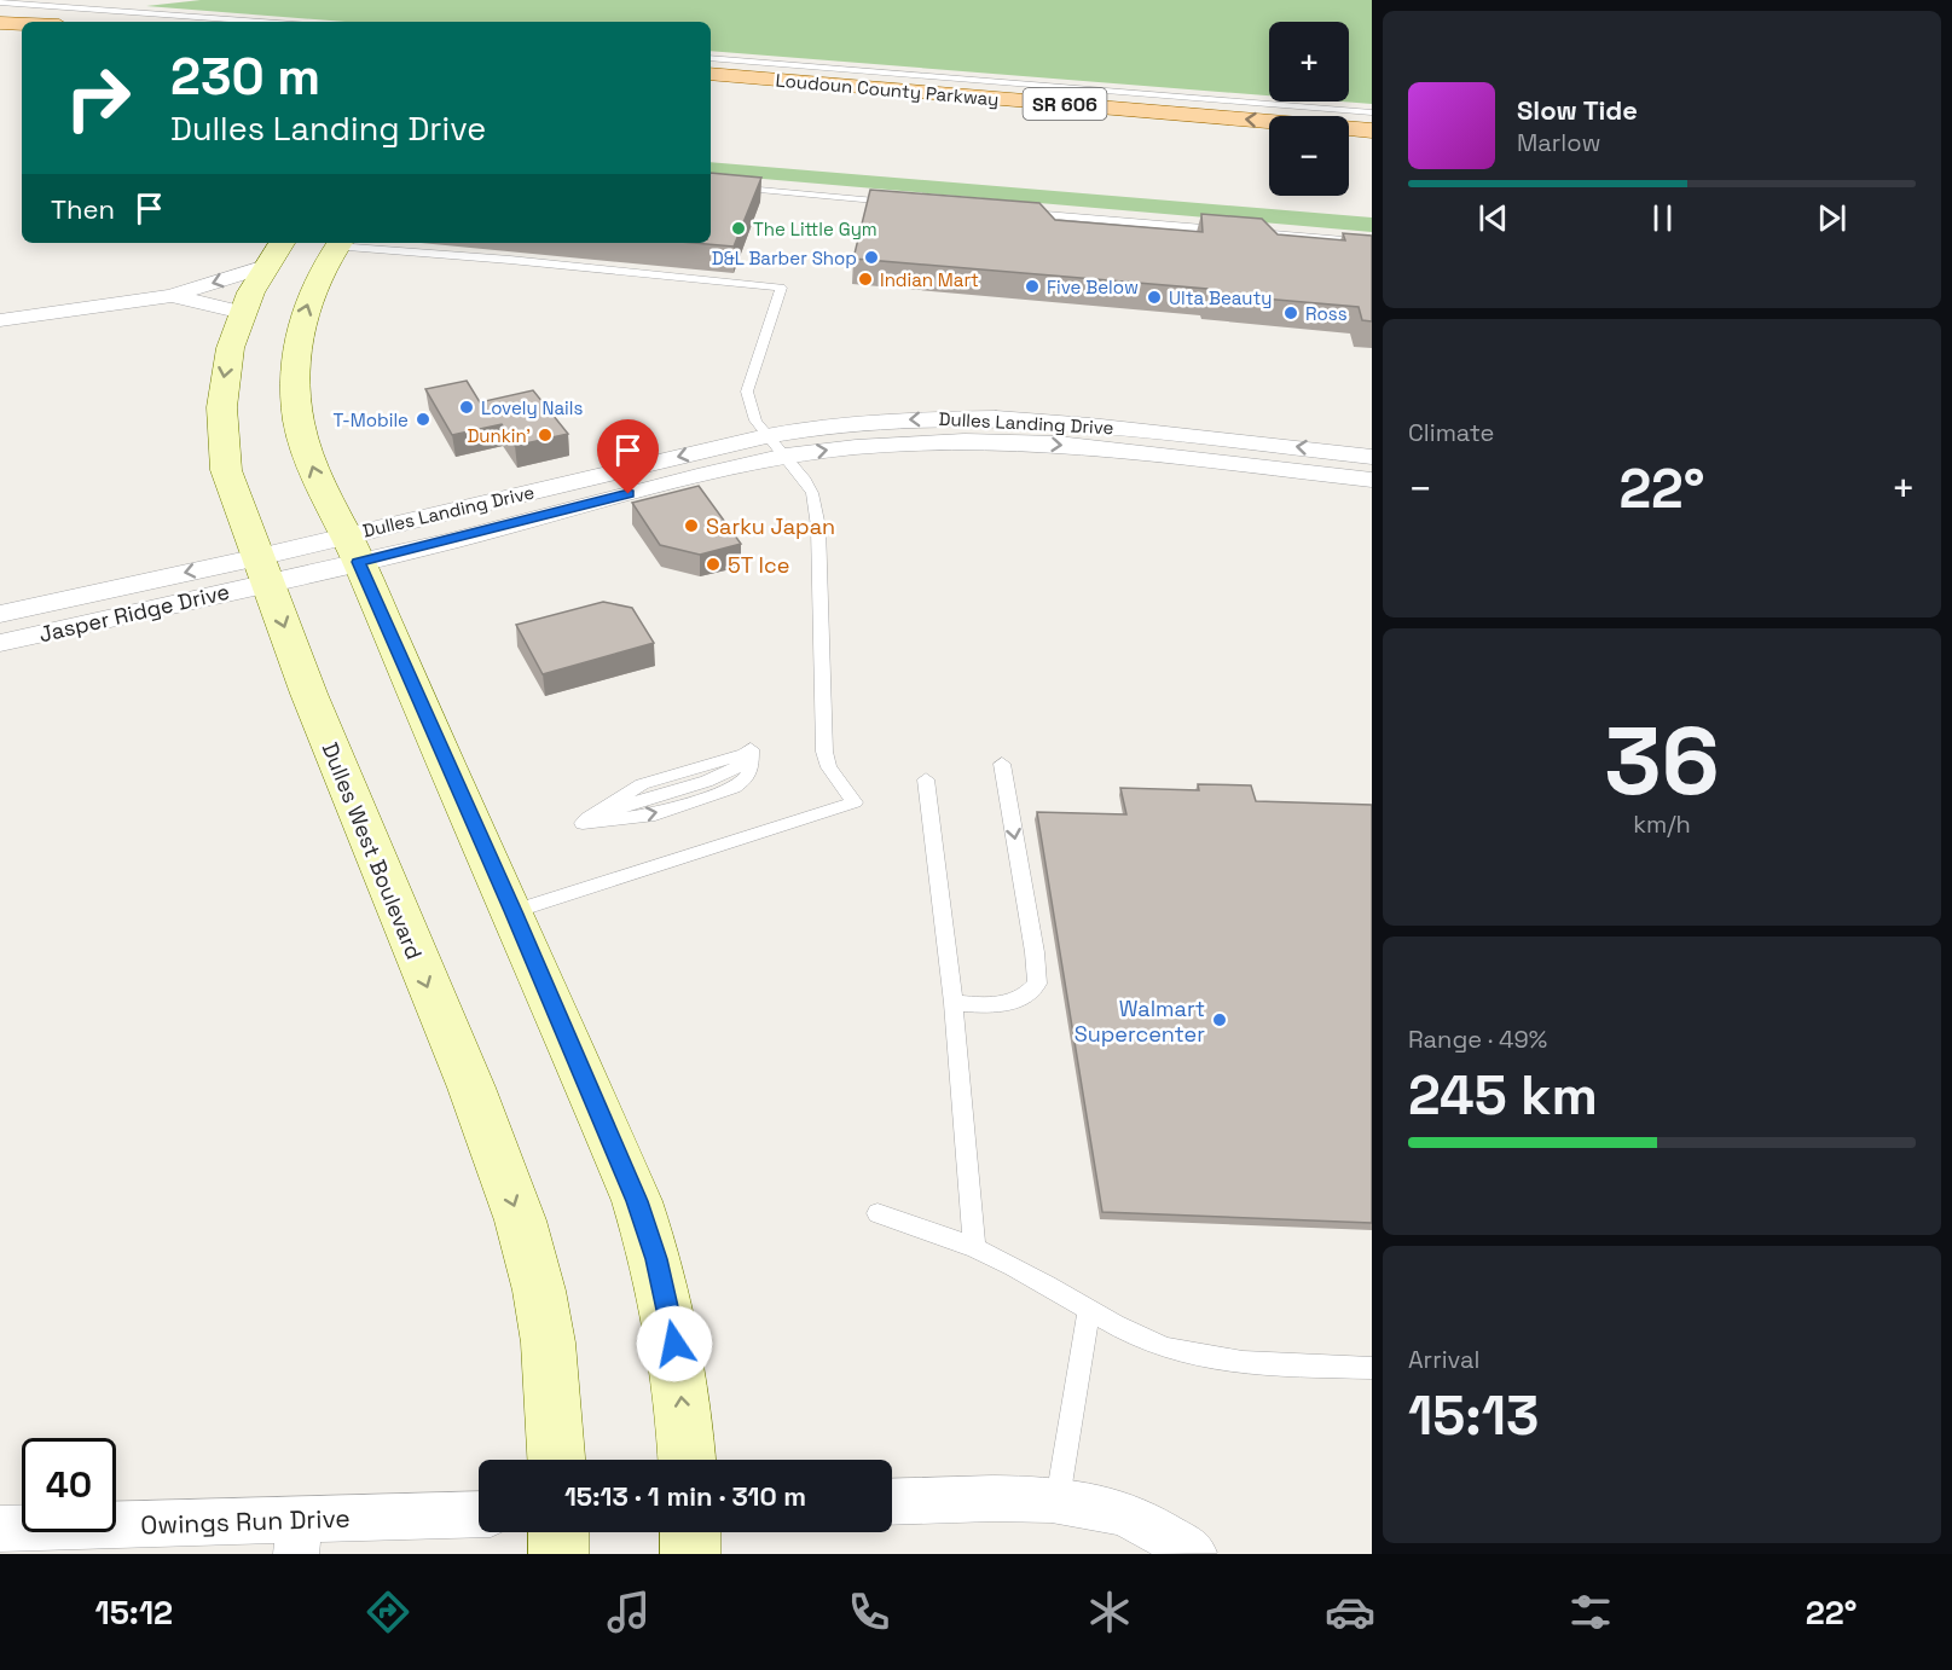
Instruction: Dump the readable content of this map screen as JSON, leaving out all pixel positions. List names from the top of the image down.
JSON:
{
  "streets": {
    "main road": ["Loudoun County Parkway", "SR 606"],
    "street": [
      "Dulles Landing Drive",
      "Jasper Ridge Drive",
      "Dulles West Boulevard",
      "Owings Run Drive"
    ]
  },
  "crossings": [
    ["Dulles Landing Drive", "Jasper Ridge Drive"],
    ["Dulles Landing Drive", "Dulles West Boulevard"],
    ["Jasper Ridge Drive", "Dulles West Boulevard"]
  ],
  "places": [
    "The Little Gym",
    "D&L Barber Shop",
    "Indian Mart",
    "Five Below",
    "Ulta Beauty",
    "Ross",
    "Lovely Nails",
    "T-Mobile",
    "Dunkin'",
    "Sarku Japan",
    "5T Ice",
    "Walmart Supercenter"
  ],
  "page": {
    "map_buttons": ["+", "−"],
    "turn": ["230 m", "Dulles Landing Drive"],
    "song": ["Slow Tide", "Marlow"],
    "then": "Then",
    "tile": [
      "Climate",
      ["36", "km/h"],
      ["Range · 49%", "245 km"],
      ["Arrival", "15:13"]
    ],
    "heat": ["−", "22°", "+"],
    "limit": "40",
    "trip": "15:13 · 1 min · 310 m",
    "tabs": ["15:12", "22°"]
  }
}
